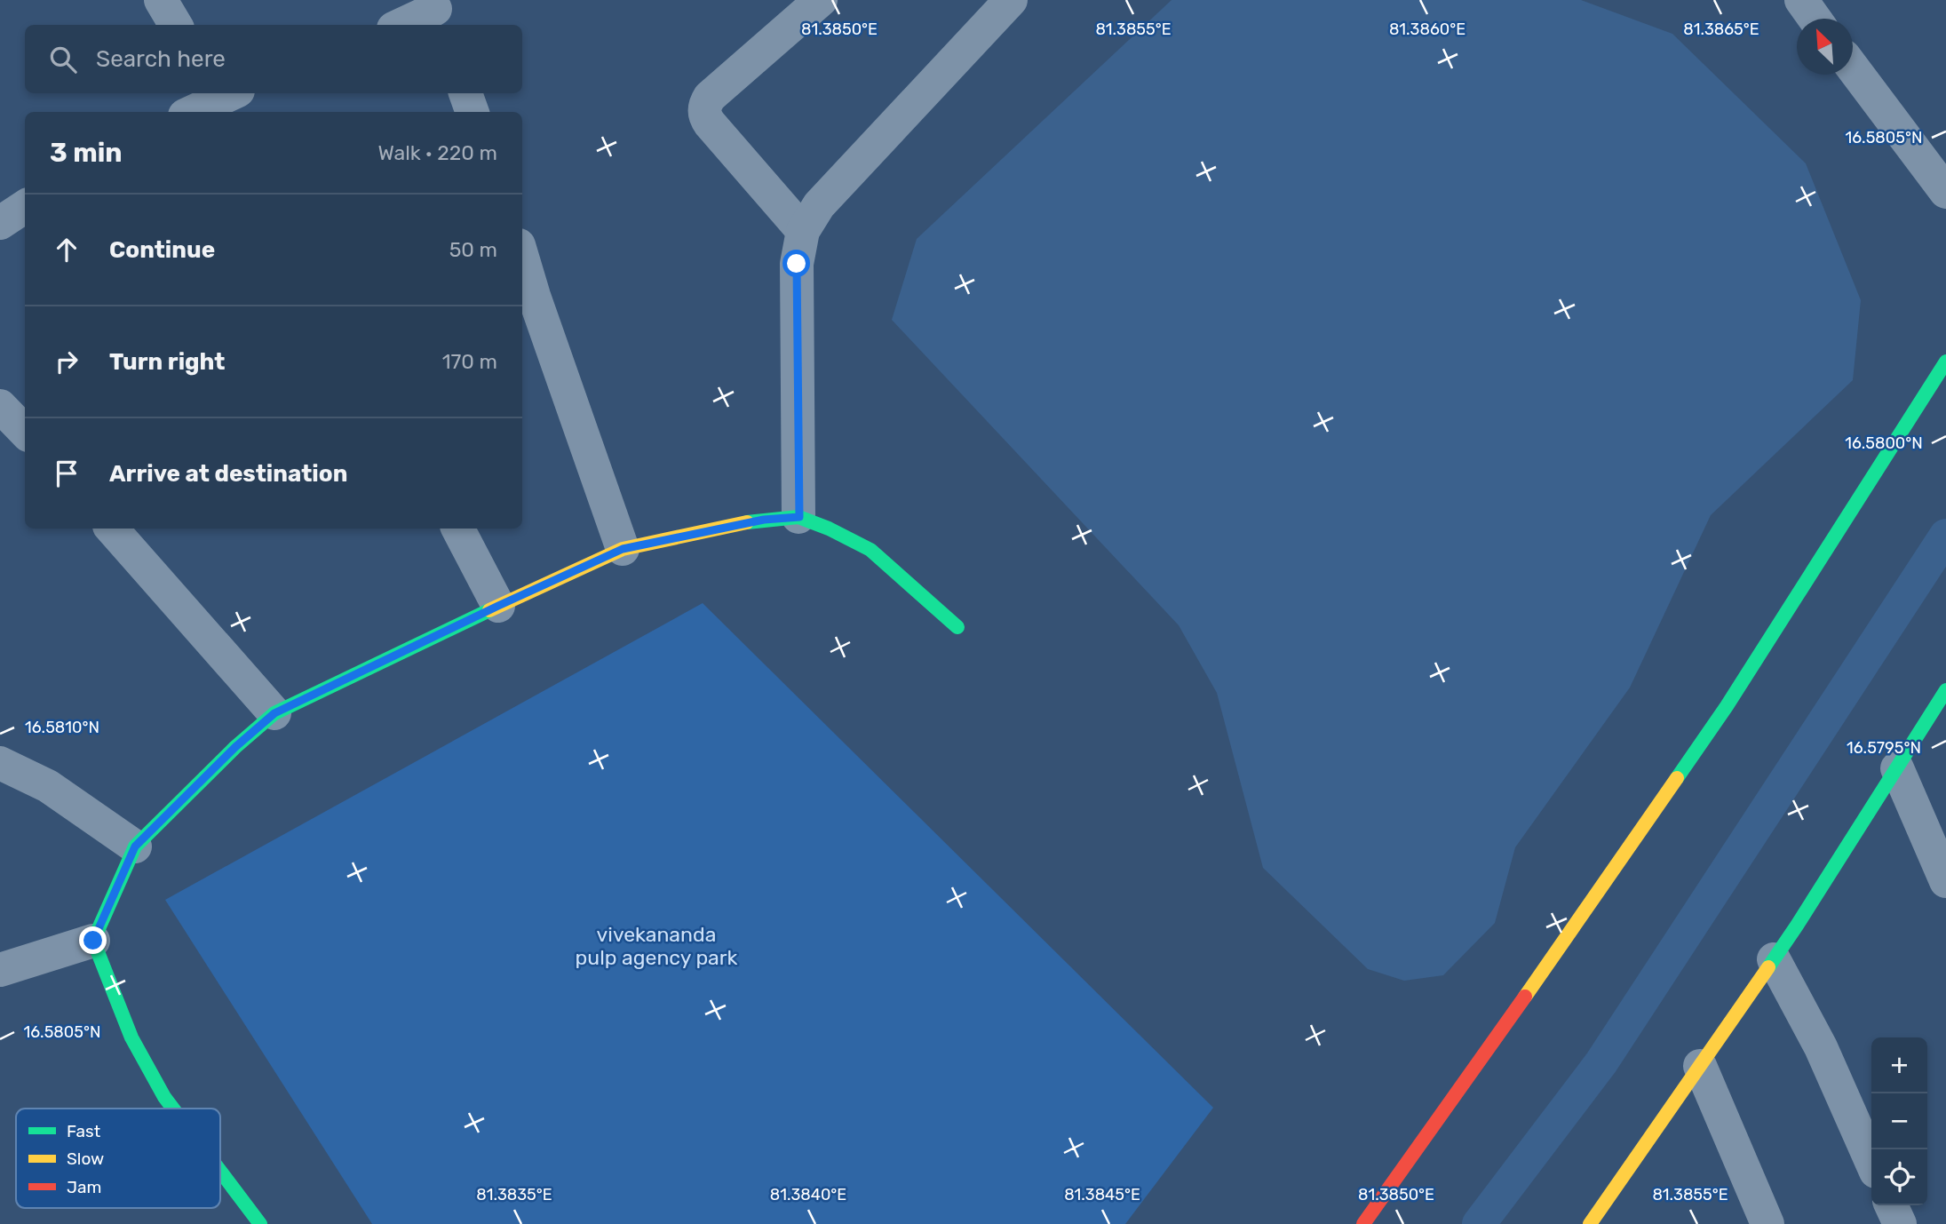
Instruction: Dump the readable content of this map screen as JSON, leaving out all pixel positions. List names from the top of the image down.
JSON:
{
  "parks": ["vivekananda pulp agency park"],
  "legend": ["Fast", "Slow", "Jam"],
  "north": "top left",
  "page": {
    "search": "Search here",
    "heading": ["3 min", "Walk · 220 m"],
    "list": [
      ["Continue", "50 m"],
      ["Turn right", "170 m"],
      "Arrive at destination"
    ],
    "map_buttons": ["+", "−"]
  },
  "coordinates": [
    "81.3850°E",
    "81.3860°E",
    "81.3865°E",
    "81.3855°E",
    "16.5805°N",
    "16.5800°N",
    "16.5810°N",
    "16.5795°N",
    "81.3835°E",
    "81.3840°E",
    "81.3845°E"
  ]
}
